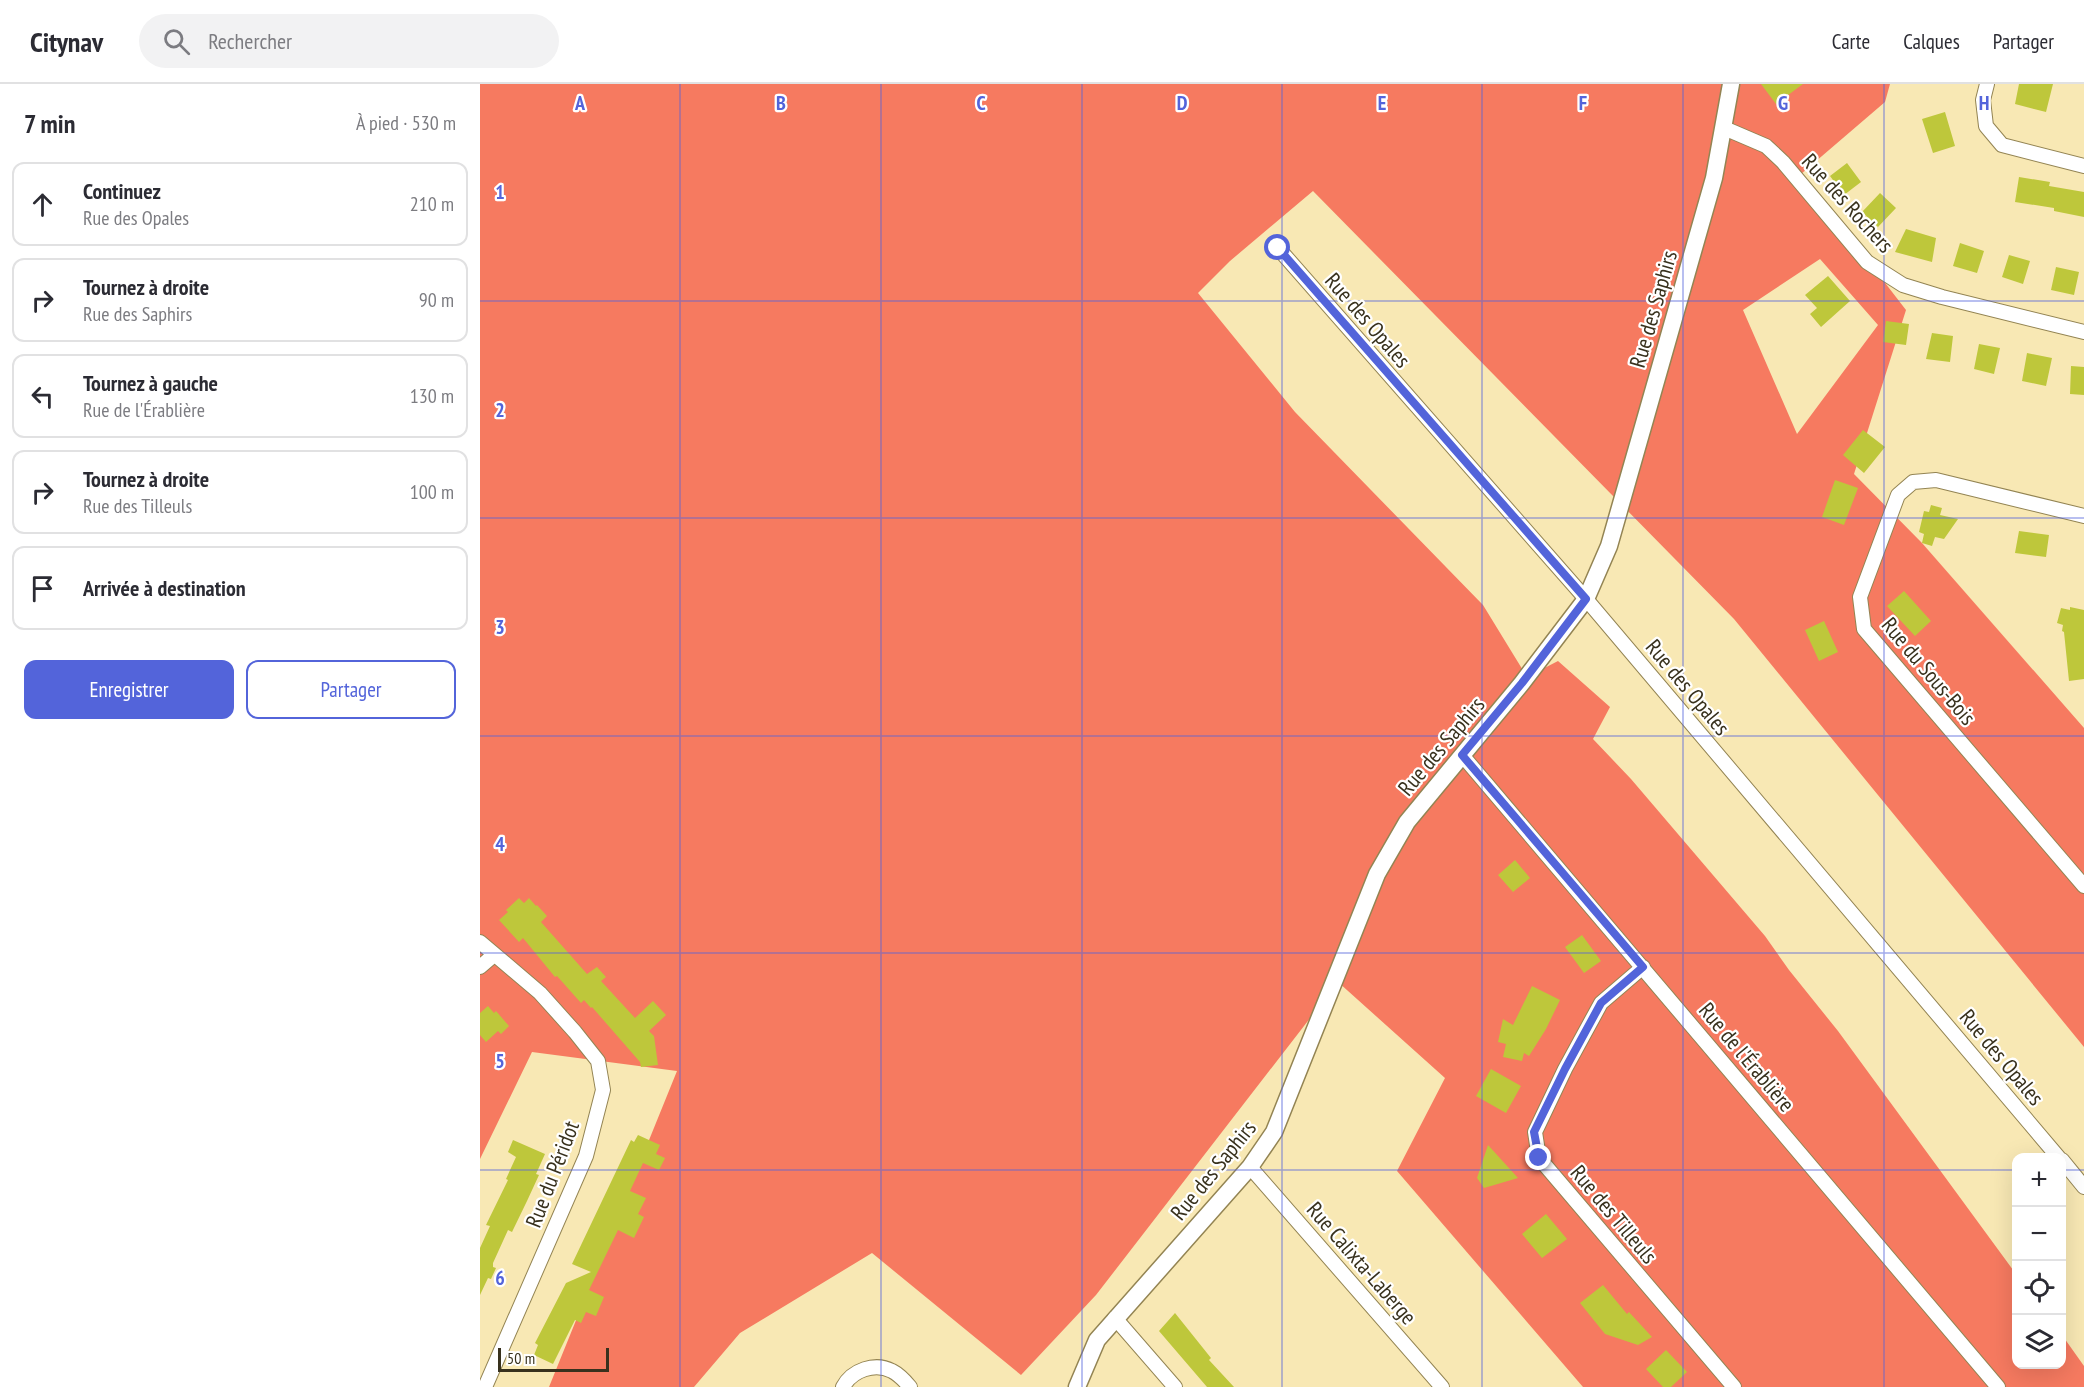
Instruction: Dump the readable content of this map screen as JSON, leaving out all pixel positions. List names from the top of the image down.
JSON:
{
  "streets": {
    "street": [
      "Rue des Rochers",
      "Rue des Saphirs",
      "Rue des Opales",
      "Rue du Sous-Bois",
      "Rue de l'Érablière",
      "Rue du Péridot",
      "Rue des Tilleuls",
      "Rue Calixta-Laberge"
    ]
  },
  "crossings": [
    ["Rue des Rochers", "Rue des Saphirs"],
    ["Rue des Saphirs", "Rue des Opales"],
    ["Rue des Saphirs", "Rue de l'Érablière"],
    ["Rue des Saphirs", "Rue Calixta-Laberge"],
    ["Rue de l'Érablière", "Rue des Tilleuls"]
  ],
  "scale_bar": "50 m",
  "page": {
    "header": "Citynav",
    "search": "Rechercher",
    "nav": ["Carte", "Calques", "Partager"],
    "heading": ["7 min", "À pied · 530 m"],
    "list": [
      ["Continuez", "Rue des Opales", "210 m"],
      ["Tournez à droite", "Rue des Saphirs", "90 m"],
      ["Tournez à gauche", "Rue de l'Érablière", "130 m"],
      ["Tournez à droite", "Rue des Tilleuls", "100 m"],
      "Arrivée à destination"
    ],
    "buttons": ["Enregistrer", "Partager"],
    "map_buttons": ["+", "−"],
    "scale": "50 m"
  },
  "grid": {
    "columns": [
      "A",
      "B",
      "C",
      "D",
      "E",
      "F",
      "G",
      "H"
    ],
    "rows": [
      "1",
      "2",
      "3",
      "4",
      "5",
      "6"
    ]
  }
}
